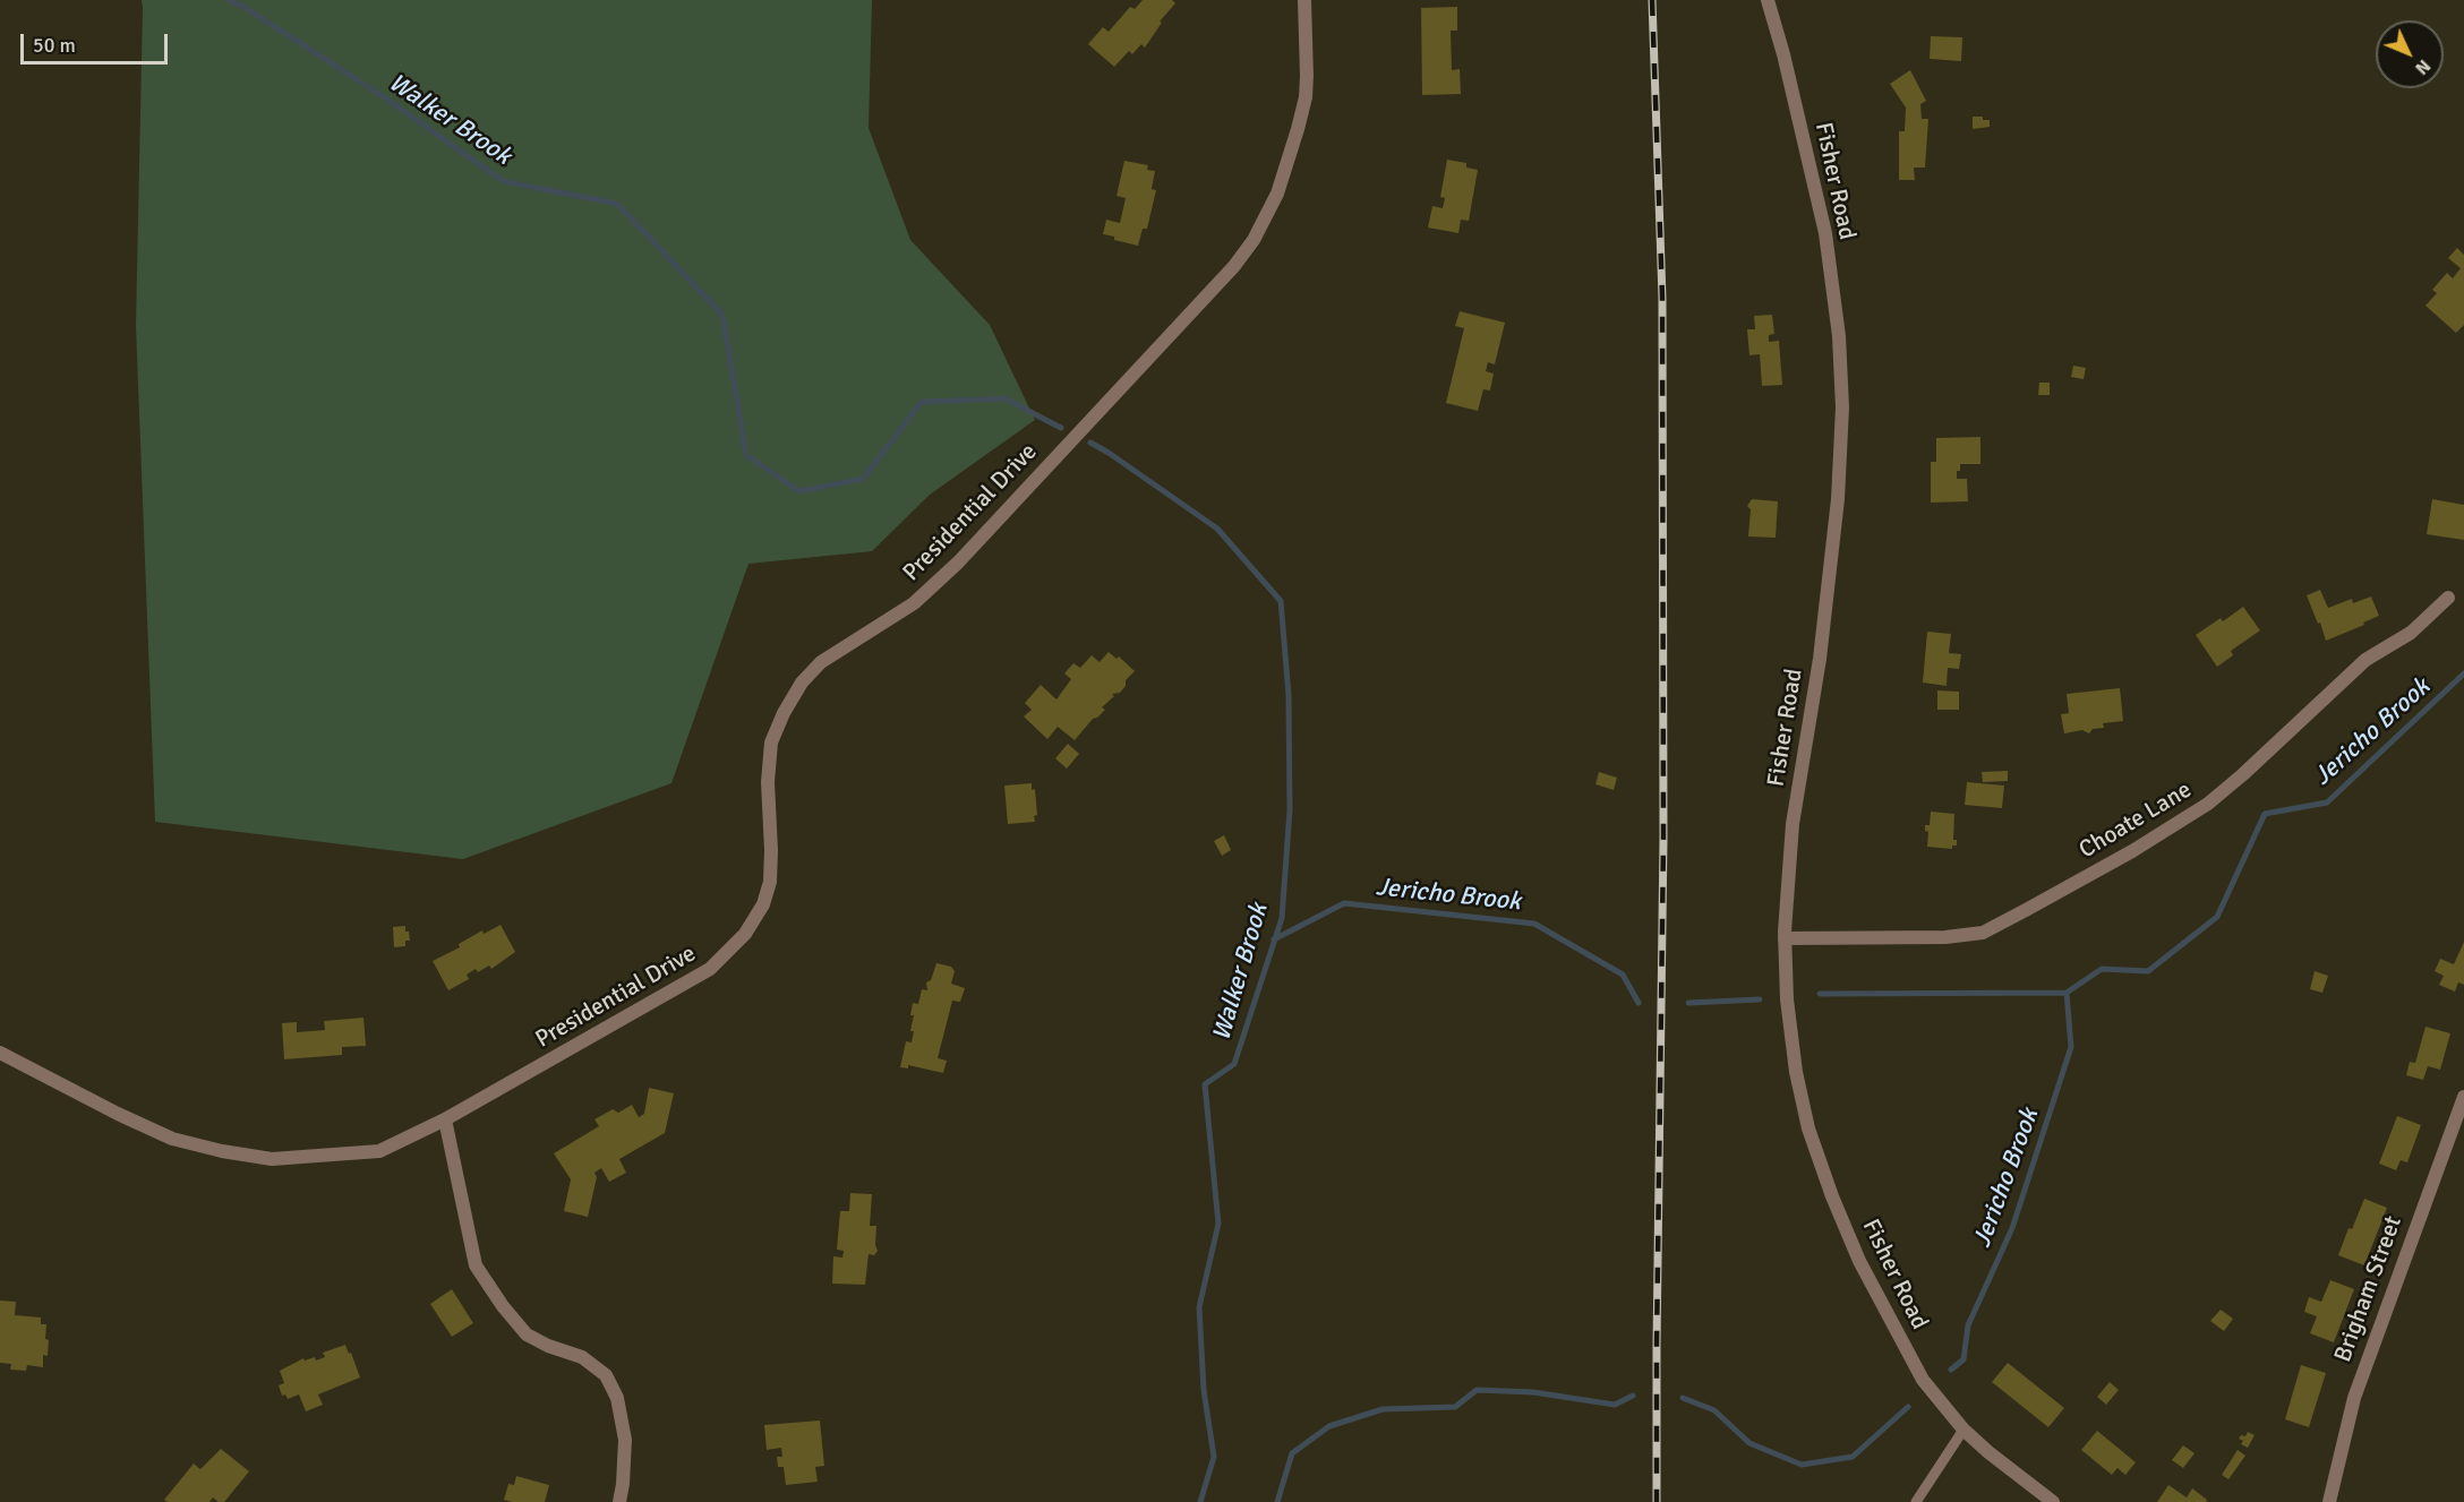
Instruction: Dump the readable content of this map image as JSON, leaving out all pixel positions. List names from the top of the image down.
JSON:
{
  "streets": {
    "street": [
      "Fisher Road",
      "Presidential Drive",
      "Choate Lane",
      "Brigham Street"
    ]
  },
  "crossings": [
    ["Fisher Road", "Choate Lane"]
  ],
  "water": ["Walker Brook", "Jericho Brook"],
  "scale_bar": "50 m",
  "north": "bottom right"
}
